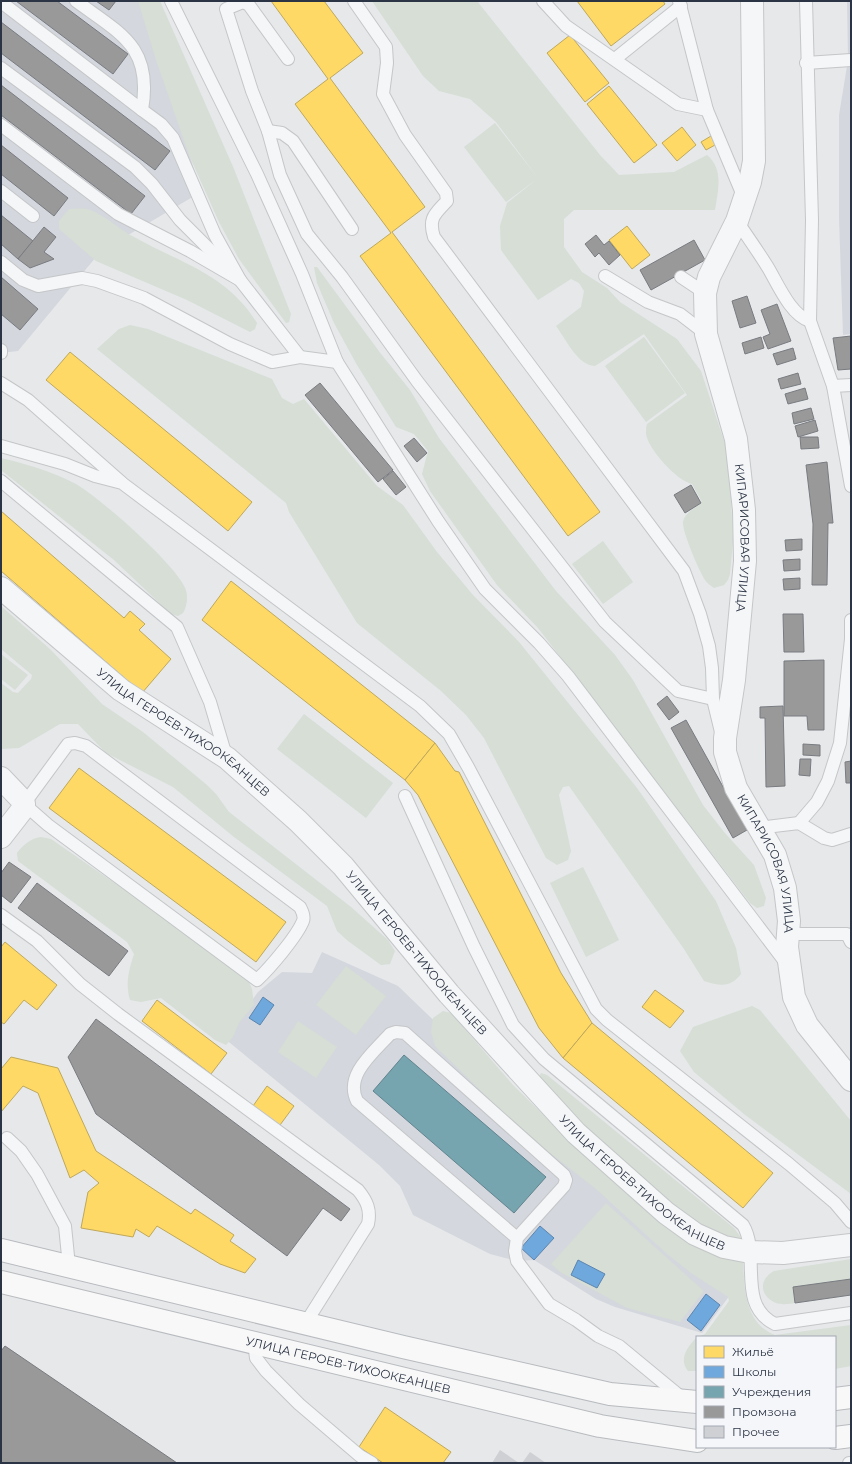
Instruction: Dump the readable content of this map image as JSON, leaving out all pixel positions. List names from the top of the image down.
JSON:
{
  "streets": {
    "highway": ["УЛИЦА ГЕРОЕВ-ТИХООКЕАНЦЕВ"],
    "street": ["КИПАРИСОВАЯ УЛИЦА"]
  },
  "legend": [
    "Жильё",
    "Школы",
    "Учреждения",
    "Промзона",
    "Прочее"
  ]
}
